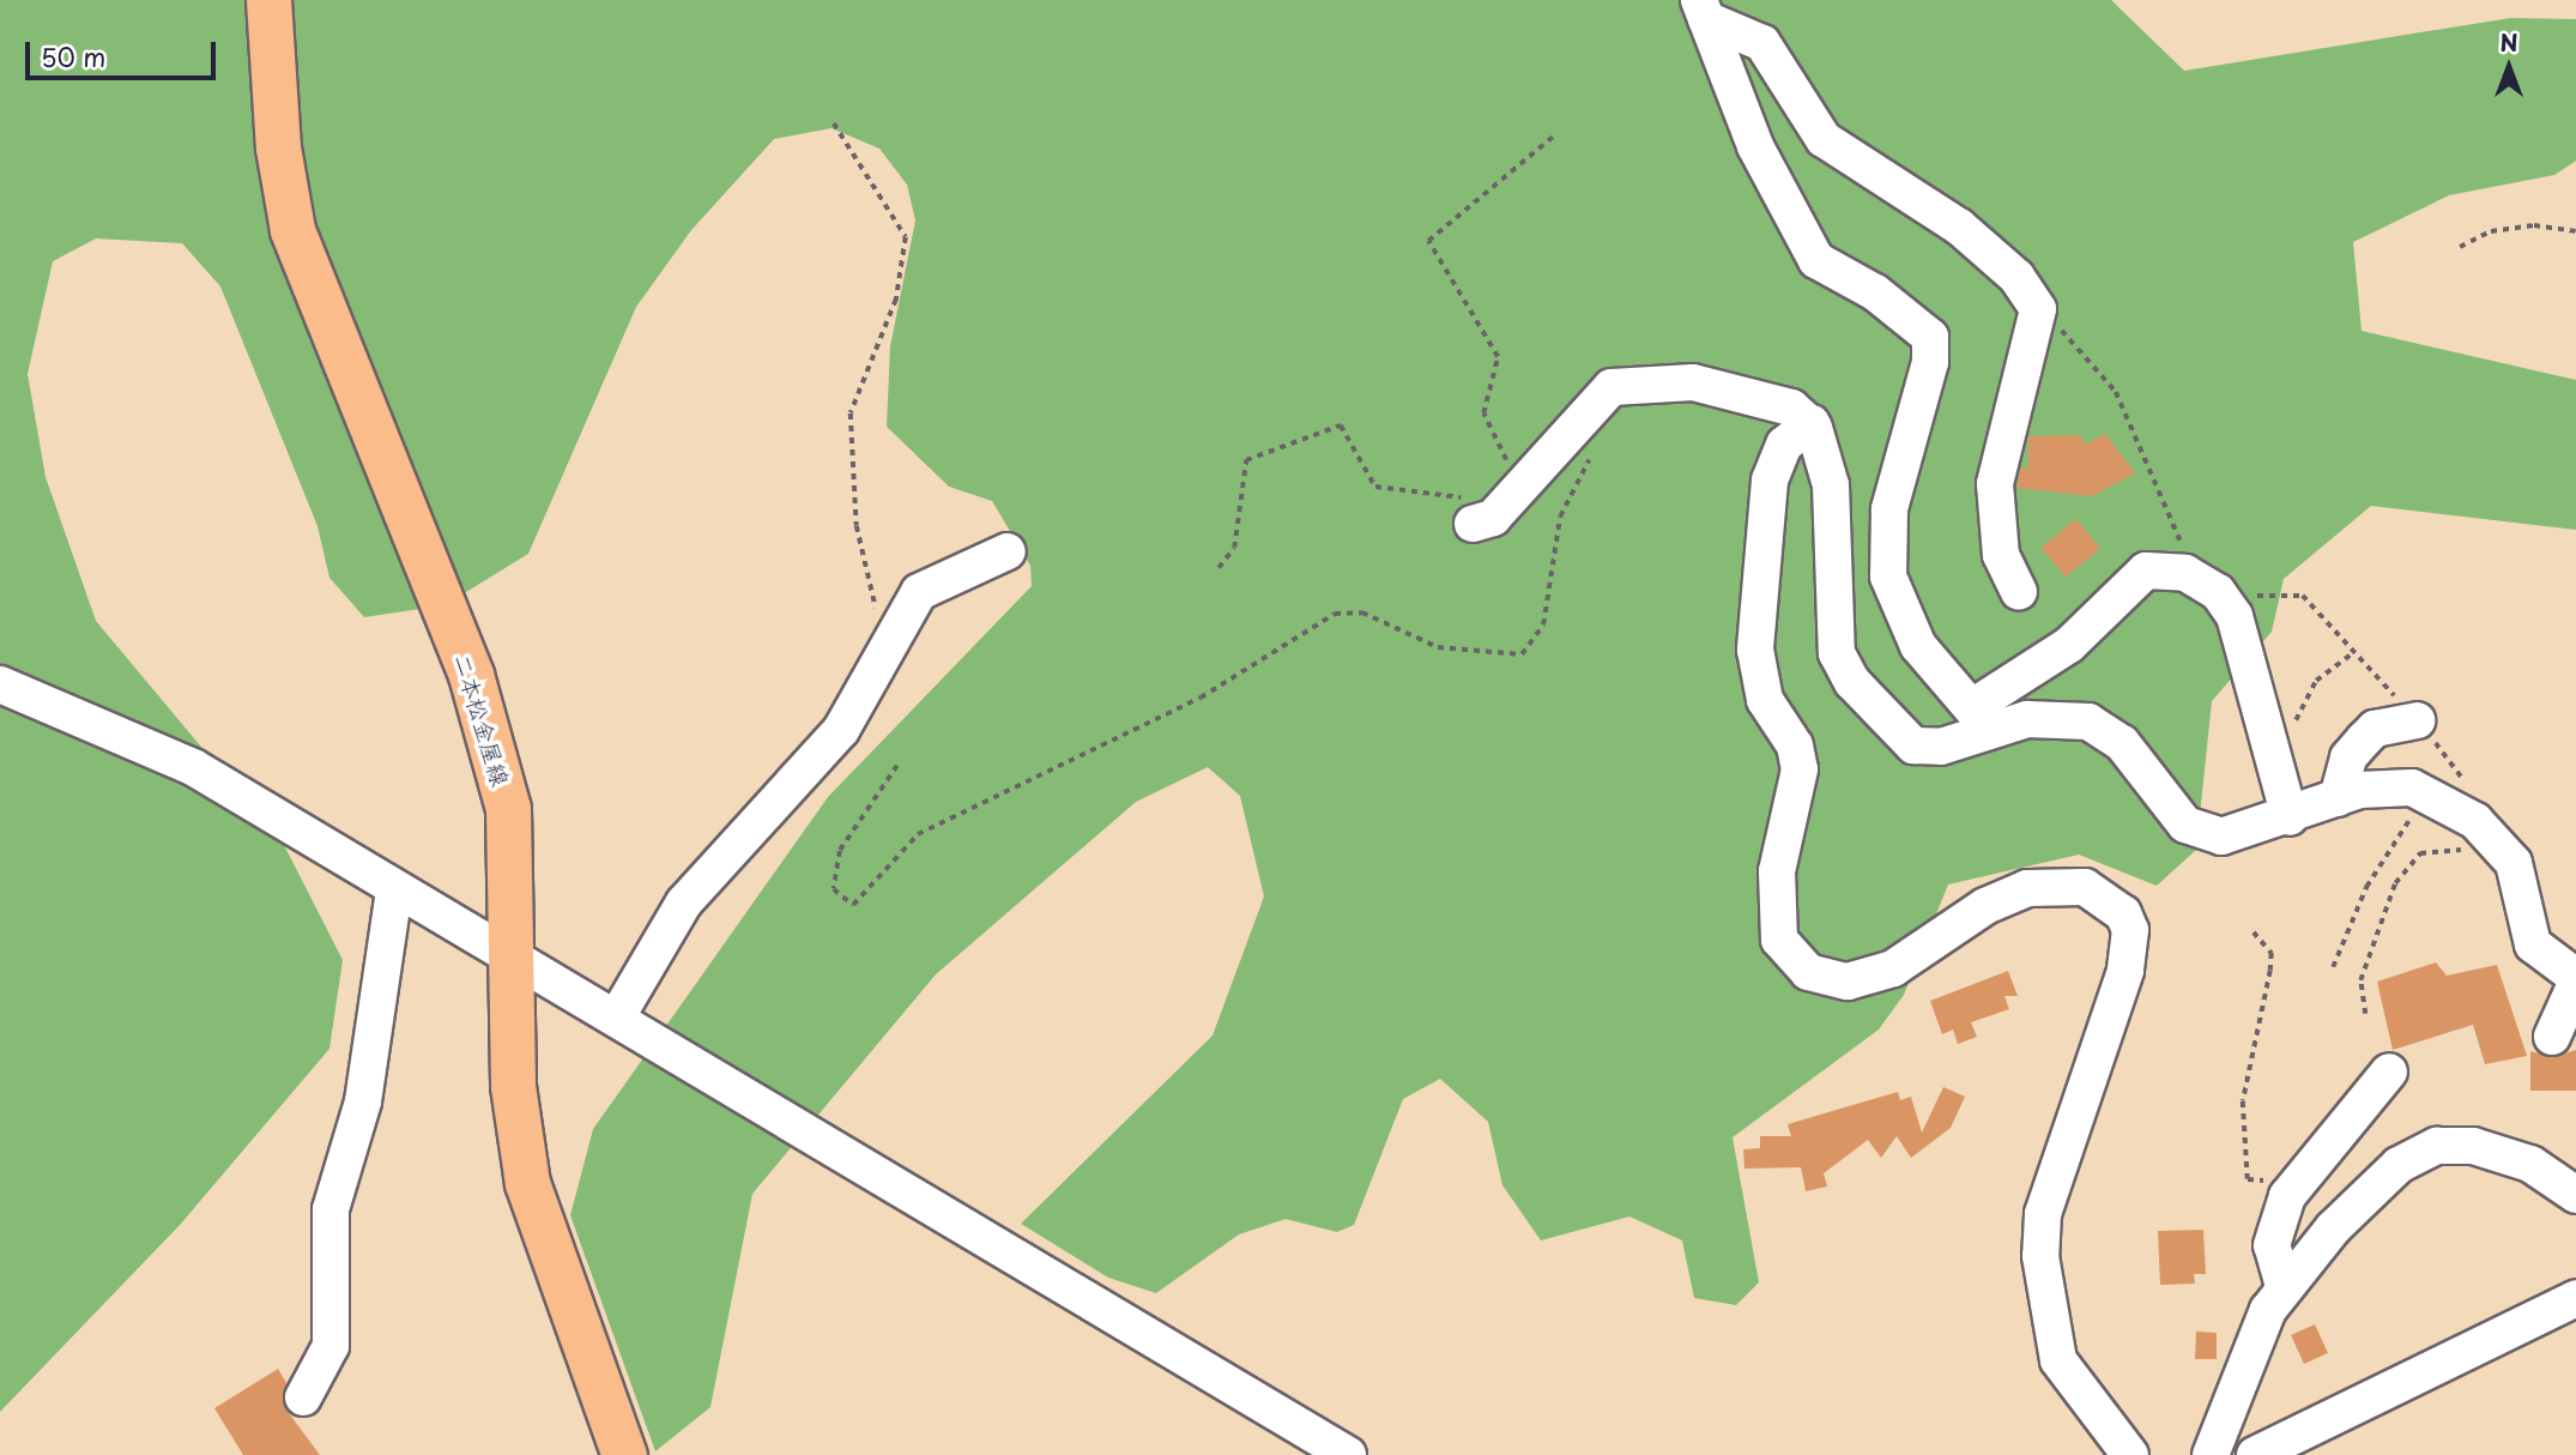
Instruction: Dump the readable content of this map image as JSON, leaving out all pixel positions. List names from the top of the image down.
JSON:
{
  "streets": {
    "main road": ["二本松金屋線"]
  },
  "scale_bar": "50 m",
  "north": "top"
}
